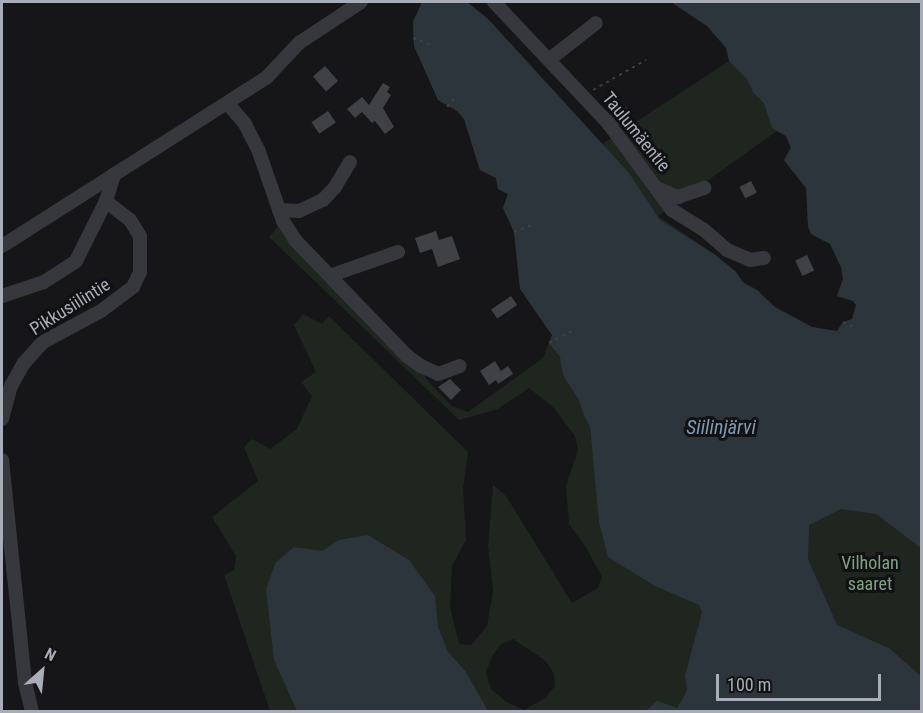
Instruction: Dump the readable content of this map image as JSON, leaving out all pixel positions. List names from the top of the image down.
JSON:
{
  "streets": {
    "street": ["Taulumäentie", "Pikkusiilintie"]
  },
  "water": ["Siilinjärvi"],
  "parks": ["Vilholan saaret"],
  "scale_bar": "100 m",
  "north": "top right"
}
